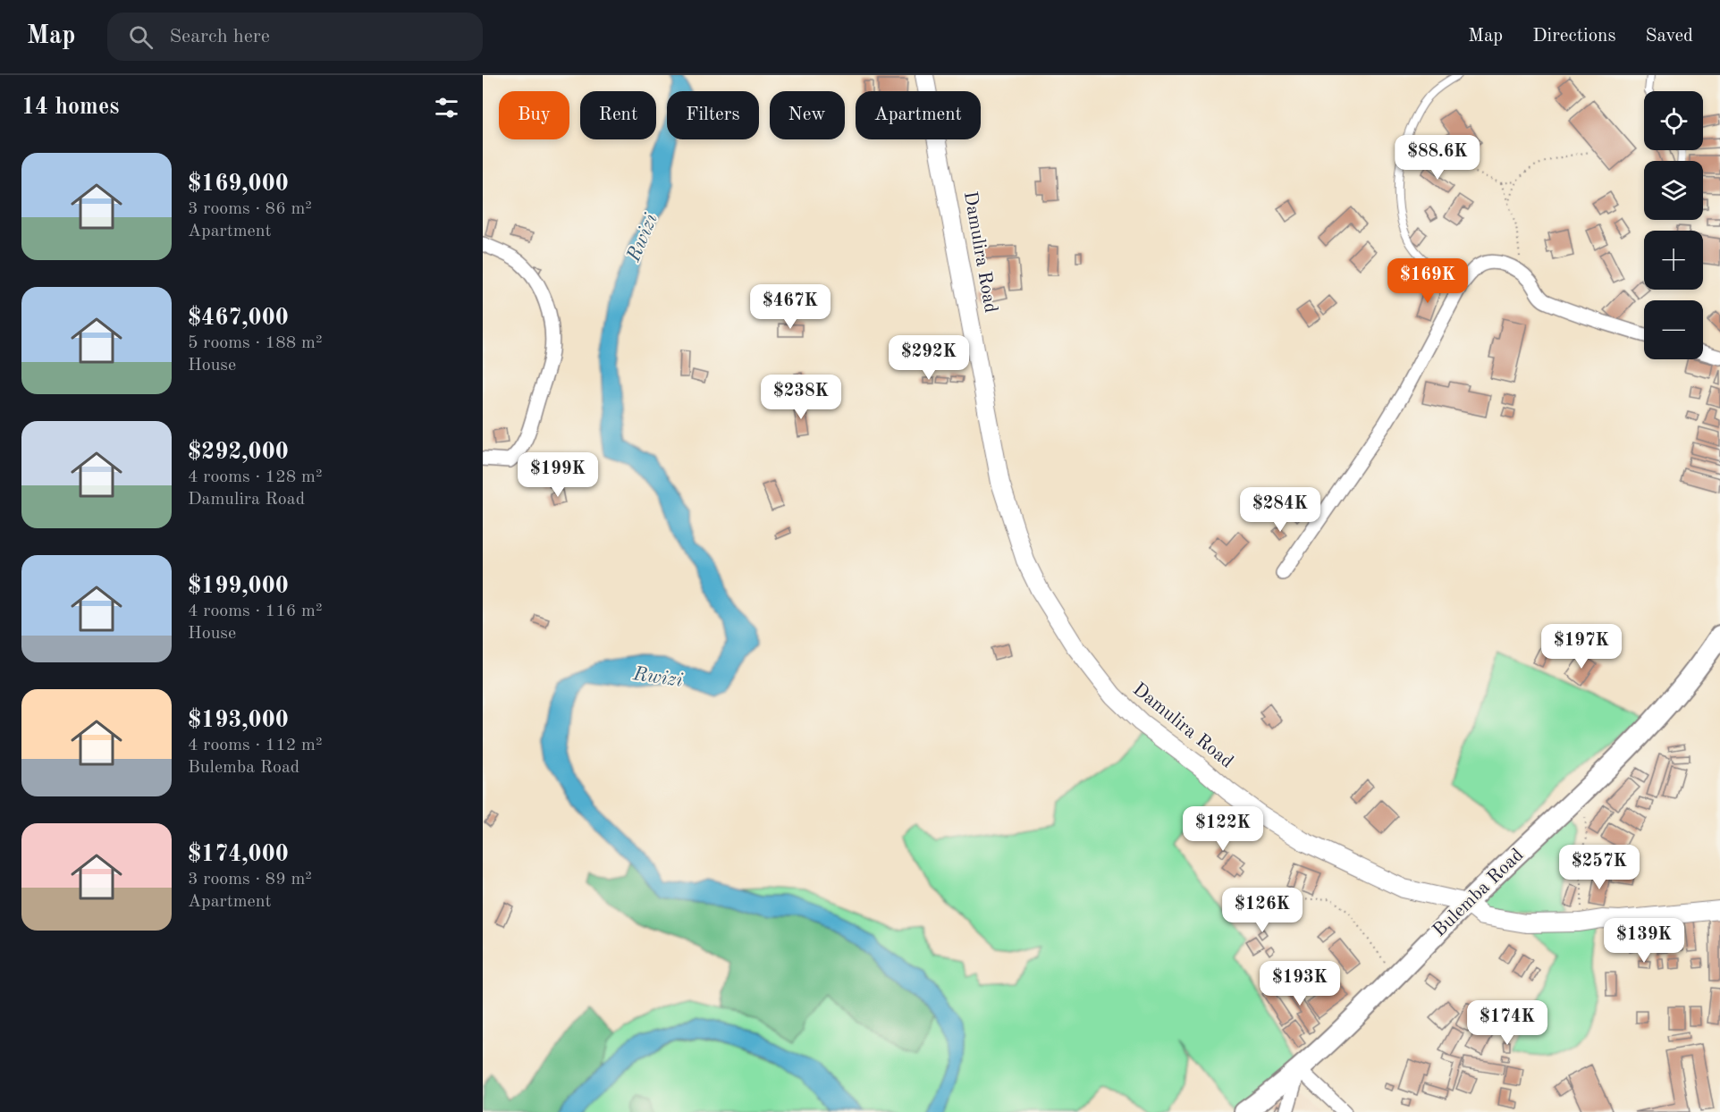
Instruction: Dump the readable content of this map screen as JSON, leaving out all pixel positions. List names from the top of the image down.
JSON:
{
  "streets": {
    "main road": ["Bulemba Road"],
    "street": ["Damulira Road"]
  },
  "crossings": [
    ["Damulira Road", "Bulemba Road"]
  ],
  "water": ["Rwizi"],
  "page": {
    "header": "Map",
    "search": "Search here",
    "nav": ["Map", "Directions", "Saved"],
    "heading": "14 homes",
    "map_buttons": ["+", "−"],
    "chip": [
      "Buy",
      "Rent",
      "Filters",
      "New",
      "Apartment"
    ],
    "price": [
      "$88.6K",
      "$169K",
      "$467K",
      "$292K",
      "$238K",
      "$199K",
      "$284K",
      "$197K",
      "$122K",
      "$257K",
      "$126K",
      "$139K",
      "$193K",
      "$174K"
    ],
    "list": [
      {
        "name": "$169,000",
        "note": "3 rooms · 86 m² · Apartment"
      },
      {
        "name": "$467,000",
        "note": "5 rooms · 188 m² · House"
      },
      {
        "name": "$292,000",
        "note": "4 rooms · 128 m² · Damulira Road"
      },
      {
        "name": "$199,000",
        "note": "4 rooms · 116 m² · House"
      },
      {
        "name": "$193,000",
        "note": "4 rooms · 112 m² · Bulemba Road"
      },
      {
        "name": "$174,000",
        "note": "3 rooms · 89 m² · Apartment"
      }
    ]
  }
}
